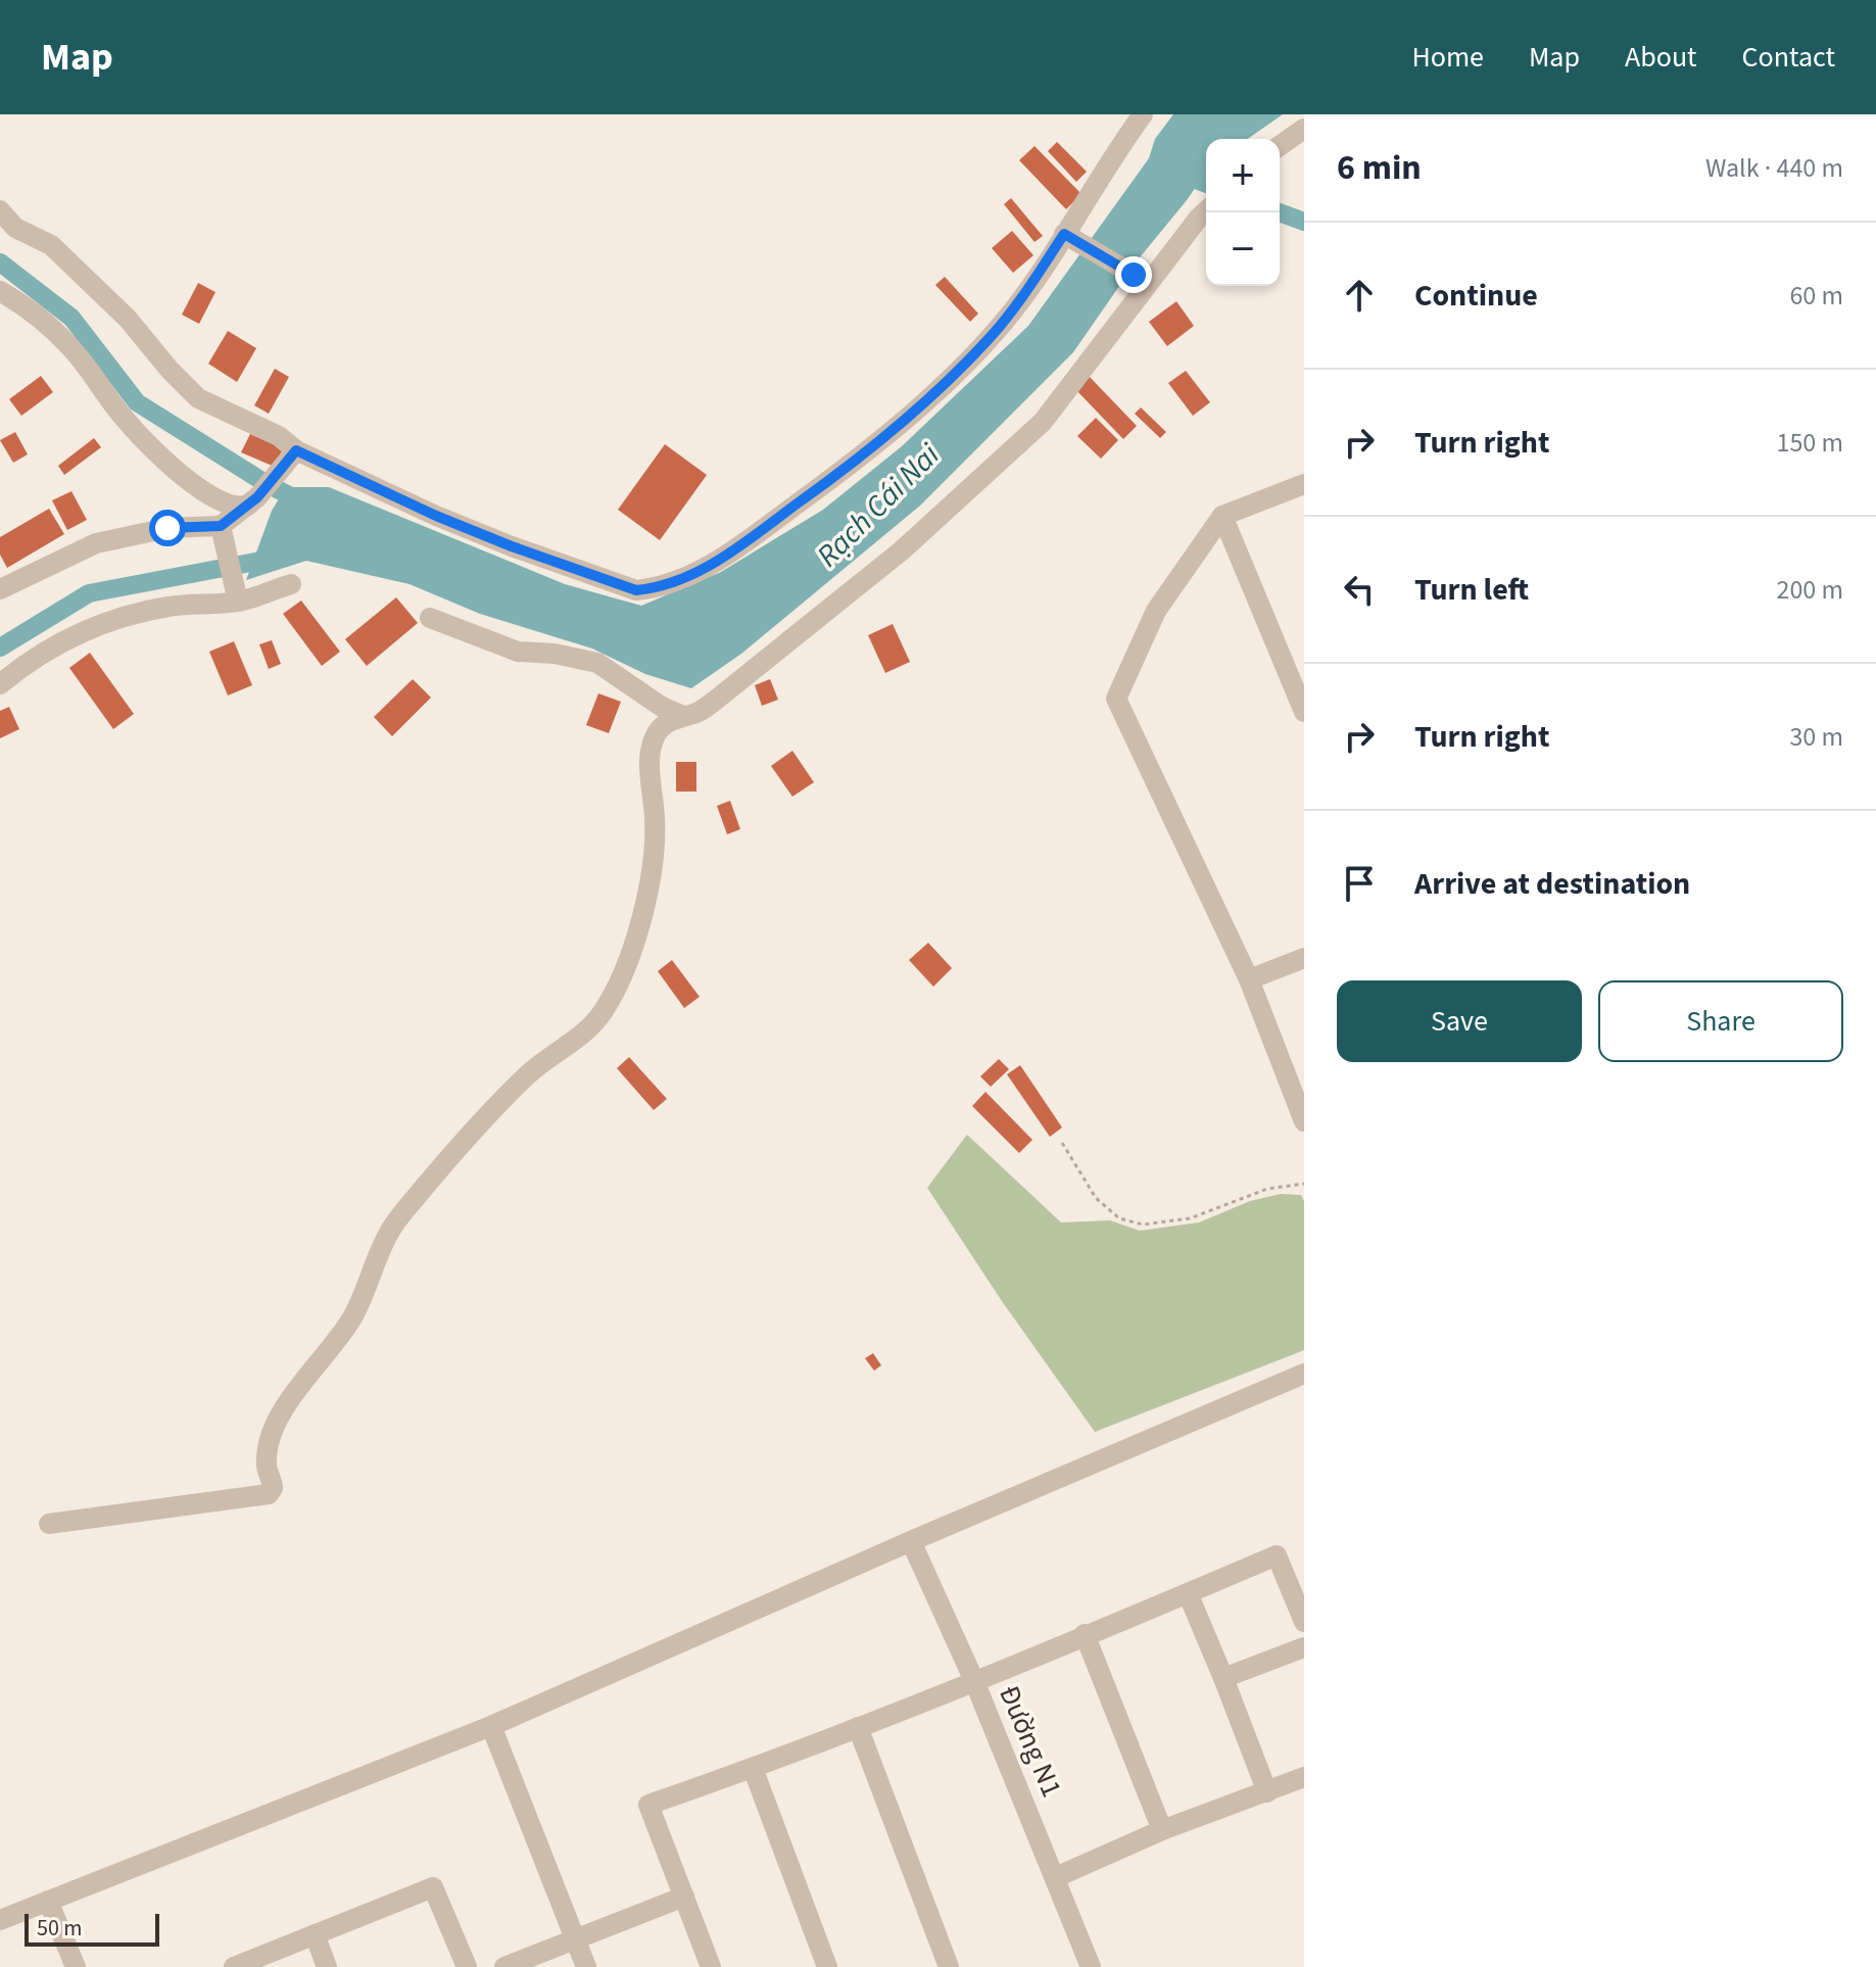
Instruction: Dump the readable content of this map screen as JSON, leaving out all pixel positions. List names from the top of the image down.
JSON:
{
  "streets": {
    "street": ["Đường N1"]
  },
  "water": ["Rạch Cái Nai"],
  "scale_bar": "50 m",
  "page": {
    "header": "Map",
    "nav": [
      "Home",
      "Map",
      "About",
      "Contact"
    ],
    "heading": ["6 min", "Walk · 440 m"],
    "map_buttons": ["+", "−"],
    "list": [
      ["Continue", "60 m"],
      ["Turn right", "150 m"],
      ["Turn left", "200 m"],
      ["Turn right", "30 m"],
      "Arrive at destination"
    ],
    "buttons": ["Save", "Share"],
    "scale": "50 m"
  }
}
